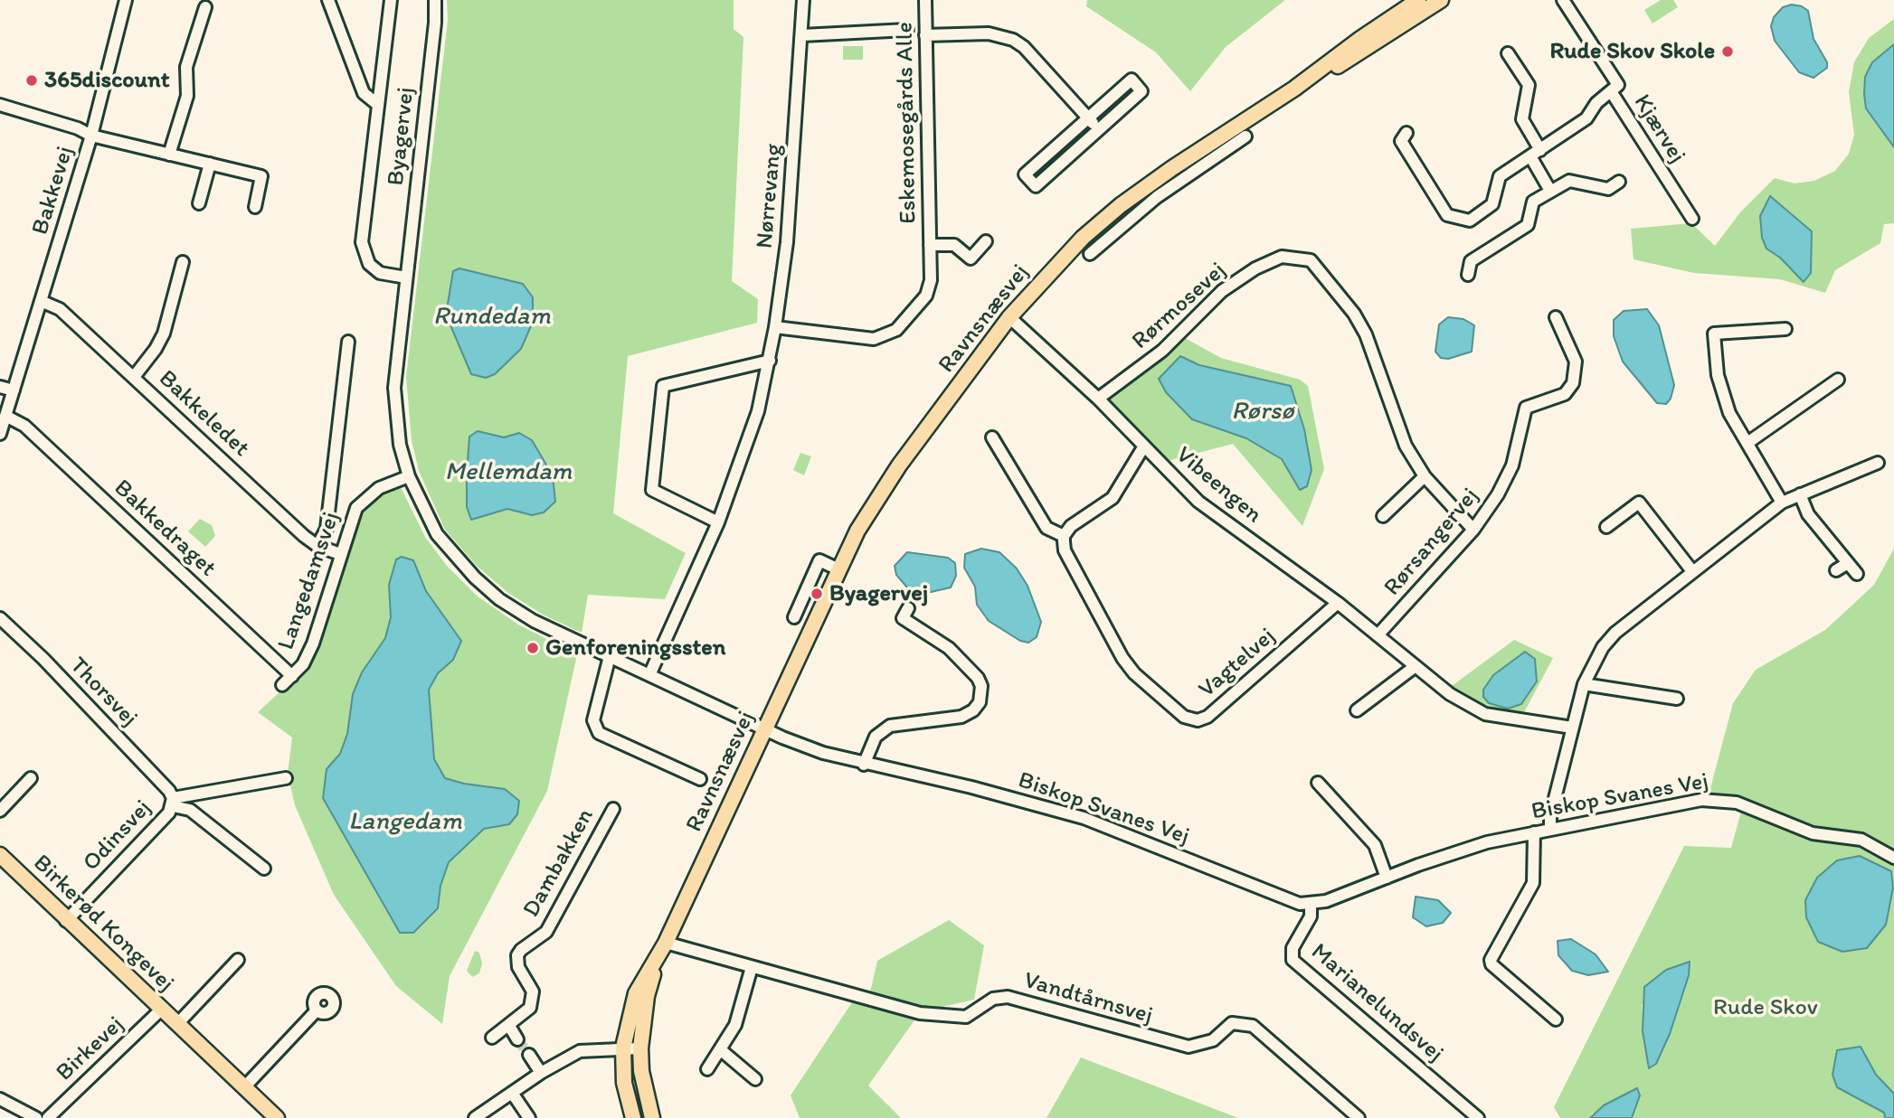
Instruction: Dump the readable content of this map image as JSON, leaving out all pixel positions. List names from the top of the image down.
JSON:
{
  "streets": {
    "main road": ["Ravnsnæsvej", "Birkerød Kongevej"],
    "street": [
      "Eskemosegårds Alle",
      "Kjærvej",
      "Byagervej",
      "Bakkevej",
      "Nørrevang",
      "Rørmosevej",
      "Bakkeledet",
      "Vibeengen",
      "Bakkedraget",
      "Rørsangervej",
      "Langedamsvej",
      "Vagtelvej",
      "Thorsvej",
      "Biskop Svanes Vej",
      "Odinsvej",
      "Dambakken",
      "Vandtårnsvej",
      "Marianelundsvej",
      "Birkevej"
    ]
  },
  "crossings": [
    ["Eskemosegårds Alle", "Nørrevang"],
    ["Byagervej", "Nørrevang"],
    ["Byagervej", "Ravnsnæsvej"],
    ["Byagervej", "Langedamsvej"],
    ["Byagervej", "Biskop Svanes Vej"],
    ["Bakkevej", "Bakkeledet"],
    ["Bakkevej", "Bakkedraget"],
    ["Rørmosevej", "Vibeengen"],
    ["Rørmosevej", "Rørsangervej"],
    ["Ravnsnæsvej", "Vibeengen"],
    ["Ravnsnæsvej", "Biskop Svanes Vej"],
    ["Ravnsnæsvej", "Vandtårnsvej"],
    ["Bakkeledet", "Langedamsvej"],
    ["Vibeengen", "Rørsangervej"],
    ["Vibeengen", "Vagtelvej"],
    ["Bakkedraget", "Langedamsvej"],
    ["Thorsvej", "Odinsvej"],
    ["Biskop Svanes Vej", "Marianelundsvej"],
    ["Odinsvej", "Birkerød Kongevej"],
    ["Birkerød Kongevej", "Birkevej"]
  ],
  "water": [
    "Rundedam",
    "Rørsø",
    "Mellemdam",
    "Langedam"
  ],
  "parks": ["Rude Skov"],
  "places": [
    "Rude Skov Skole",
    "365discount",
    "Byagervej",
    "Genforeningssten"
  ]
}
